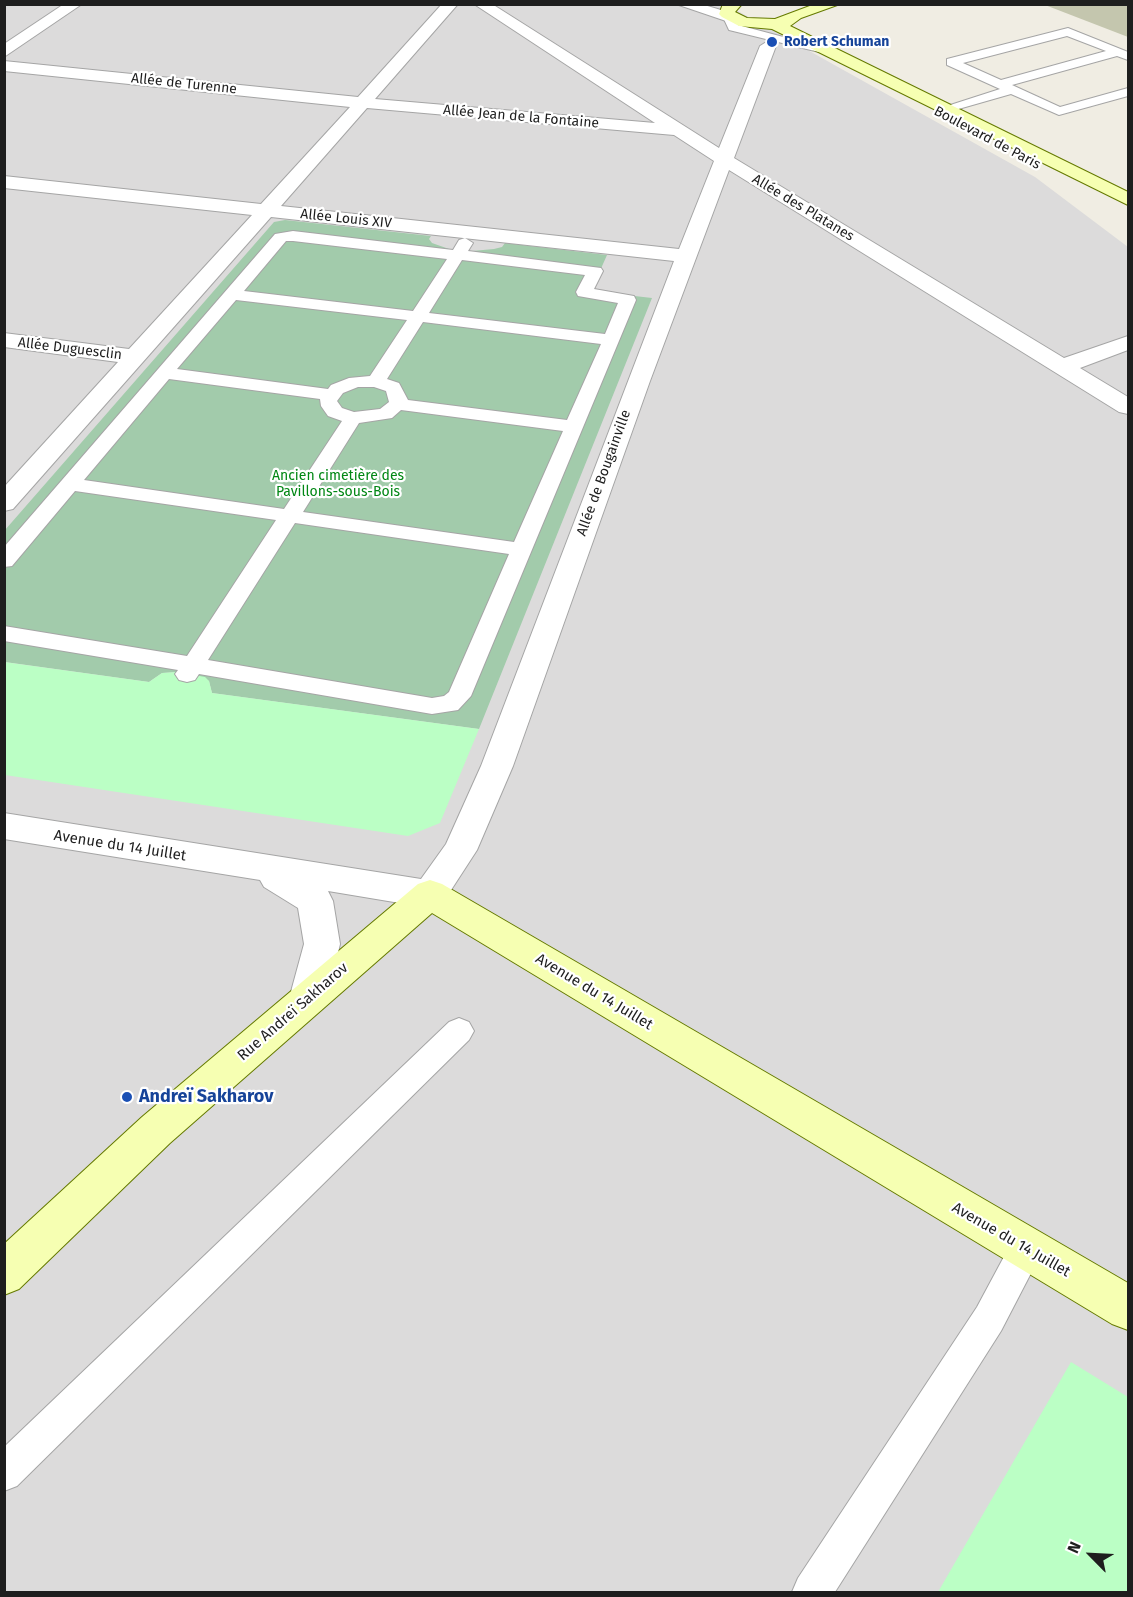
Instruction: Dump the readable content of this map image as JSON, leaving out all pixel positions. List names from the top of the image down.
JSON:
{
  "streets": {
    "street": [
      "Allée de Turenne",
      "Allée Jean de la Fontaine",
      "Boulevard de Paris",
      "Allée des Platanes",
      "Allée Louis XIV",
      "Allée Duguesclin",
      "Allée de Bougainville",
      "Avenue du 14 Juillet",
      "Rue Andreï Sakharov"
    ]
  },
  "crossings": [
    ["Allée de Turenne", "Allée Jean de la Fontaine"],
    ["Allée Jean de la Fontaine", "Allée des Platanes"],
    ["Allée des Platanes", "Allée de Bougainville"],
    ["Allée Louis XIV", "Allée de Bougainville"],
    ["Allée de Bougainville", "Avenue du 14 Juillet"],
    ["Allée de Bougainville", "Rue Andreï Sakharov"],
    ["Avenue du 14 Juillet", "Rue Andreï Sakharov"]
  ],
  "parks": ["Ancien cimetière des Pavillons-sous-Bois"],
  "places": ["Robert Schuman", "Andreï Sakharov"],
  "north": "top left"
}
